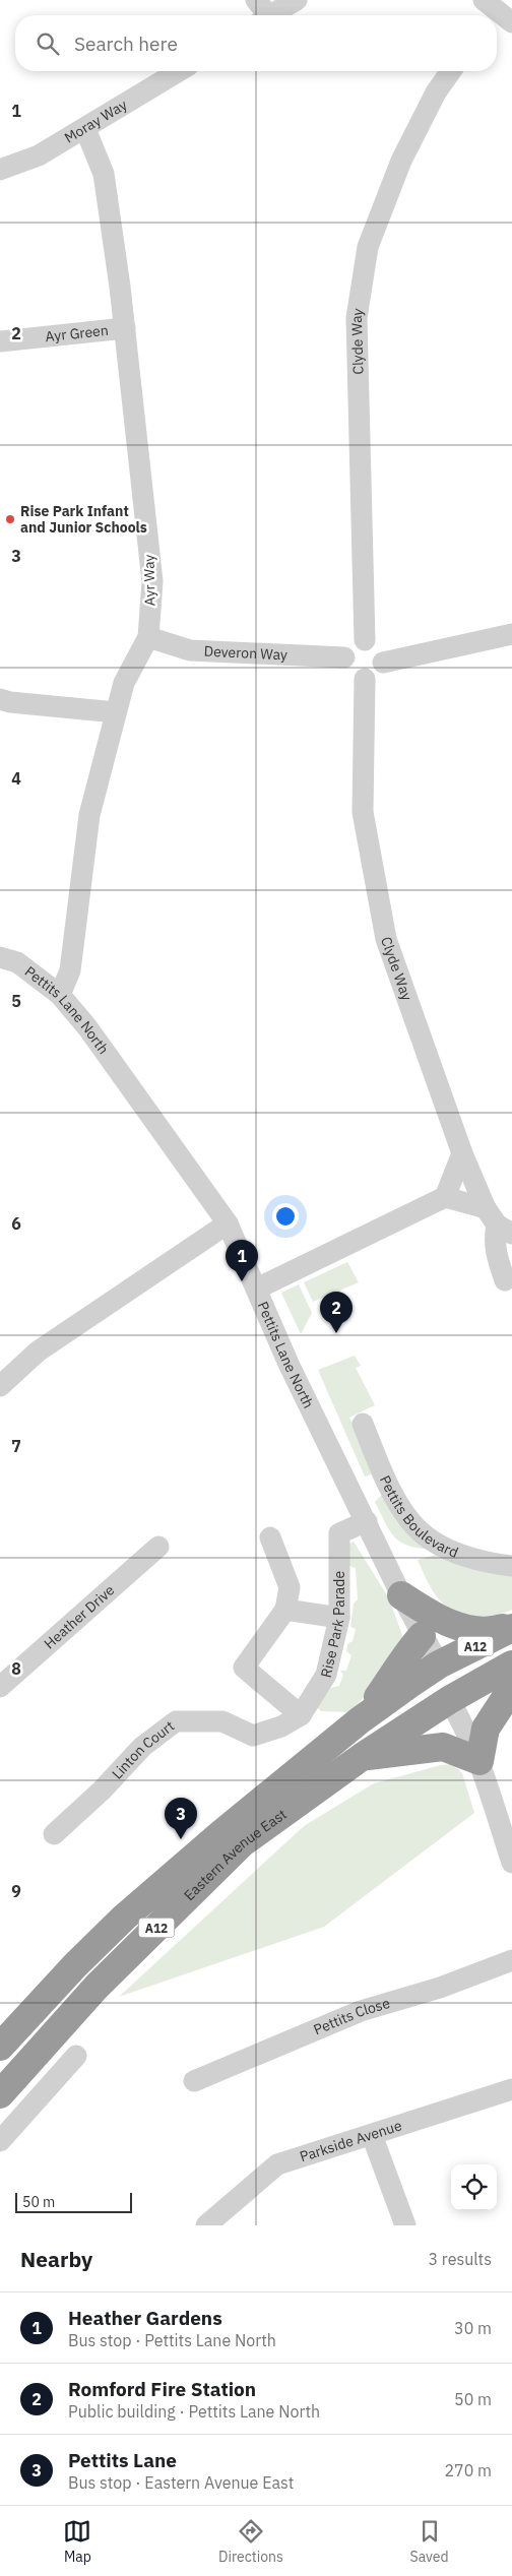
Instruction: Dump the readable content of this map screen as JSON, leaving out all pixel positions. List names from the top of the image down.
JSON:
{
  "streets": {
    "highway": ["A12", "Eastern Avenue East"],
    "street": [
      "Moray Way",
      "Ayr Green",
      "Clyde Way",
      "Ayr Way",
      "Deveron Way",
      "Pettits Lane North",
      "Pettits Boulevard",
      "Heather Drive",
      "Rise Park Parade",
      "Linton Court",
      "Pettits Close",
      "Parkside Avenue"
    ]
  },
  "crossings": [
    ["Moray Way", "Ayr Way"],
    ["Ayr Green", "Ayr Way"],
    ["Clyde Way", "Deveron Way"],
    ["Ayr Way", "Deveron Way"],
    ["Ayr Way", "Pettits Lane North"],
    ["Pettits Lane North", "Rise Park Parade"],
    ["Pettits Lane North", "Eastern Avenue East"],
    ["Rise Park Parade", "Linton Court"]
  ],
  "places": ["Rise Park Infant and Junior Schools"],
  "scale_bar": "50 m",
  "page": {
    "search": "Search here",
    "pins": ["1", "2", "3"],
    "scale": "50 m",
    "heading": ["Nearby", "3 results"],
    "list": [
      {
        "mark": "1",
        "name": "Heather Gardens",
        "note": "Bus stop · Pettits Lane North",
        "value": "30 m"
      },
      {
        "mark": "2",
        "name": "Romford Fire Station",
        "note": "Public building · Pettits Lane North",
        "value": "50 m"
      },
      {
        "mark": "3",
        "name": "Pettits Lane",
        "note": "Bus stop · Eastern Avenue East",
        "value": "270 m"
      }
    ],
    "nav": ["Map", "Directions", "Saved"]
  },
  "grid": {
    "rows": [
      "1",
      "2",
      "3",
      "4",
      "5",
      "6",
      "7",
      "8",
      "9"
    ]
  }
}
